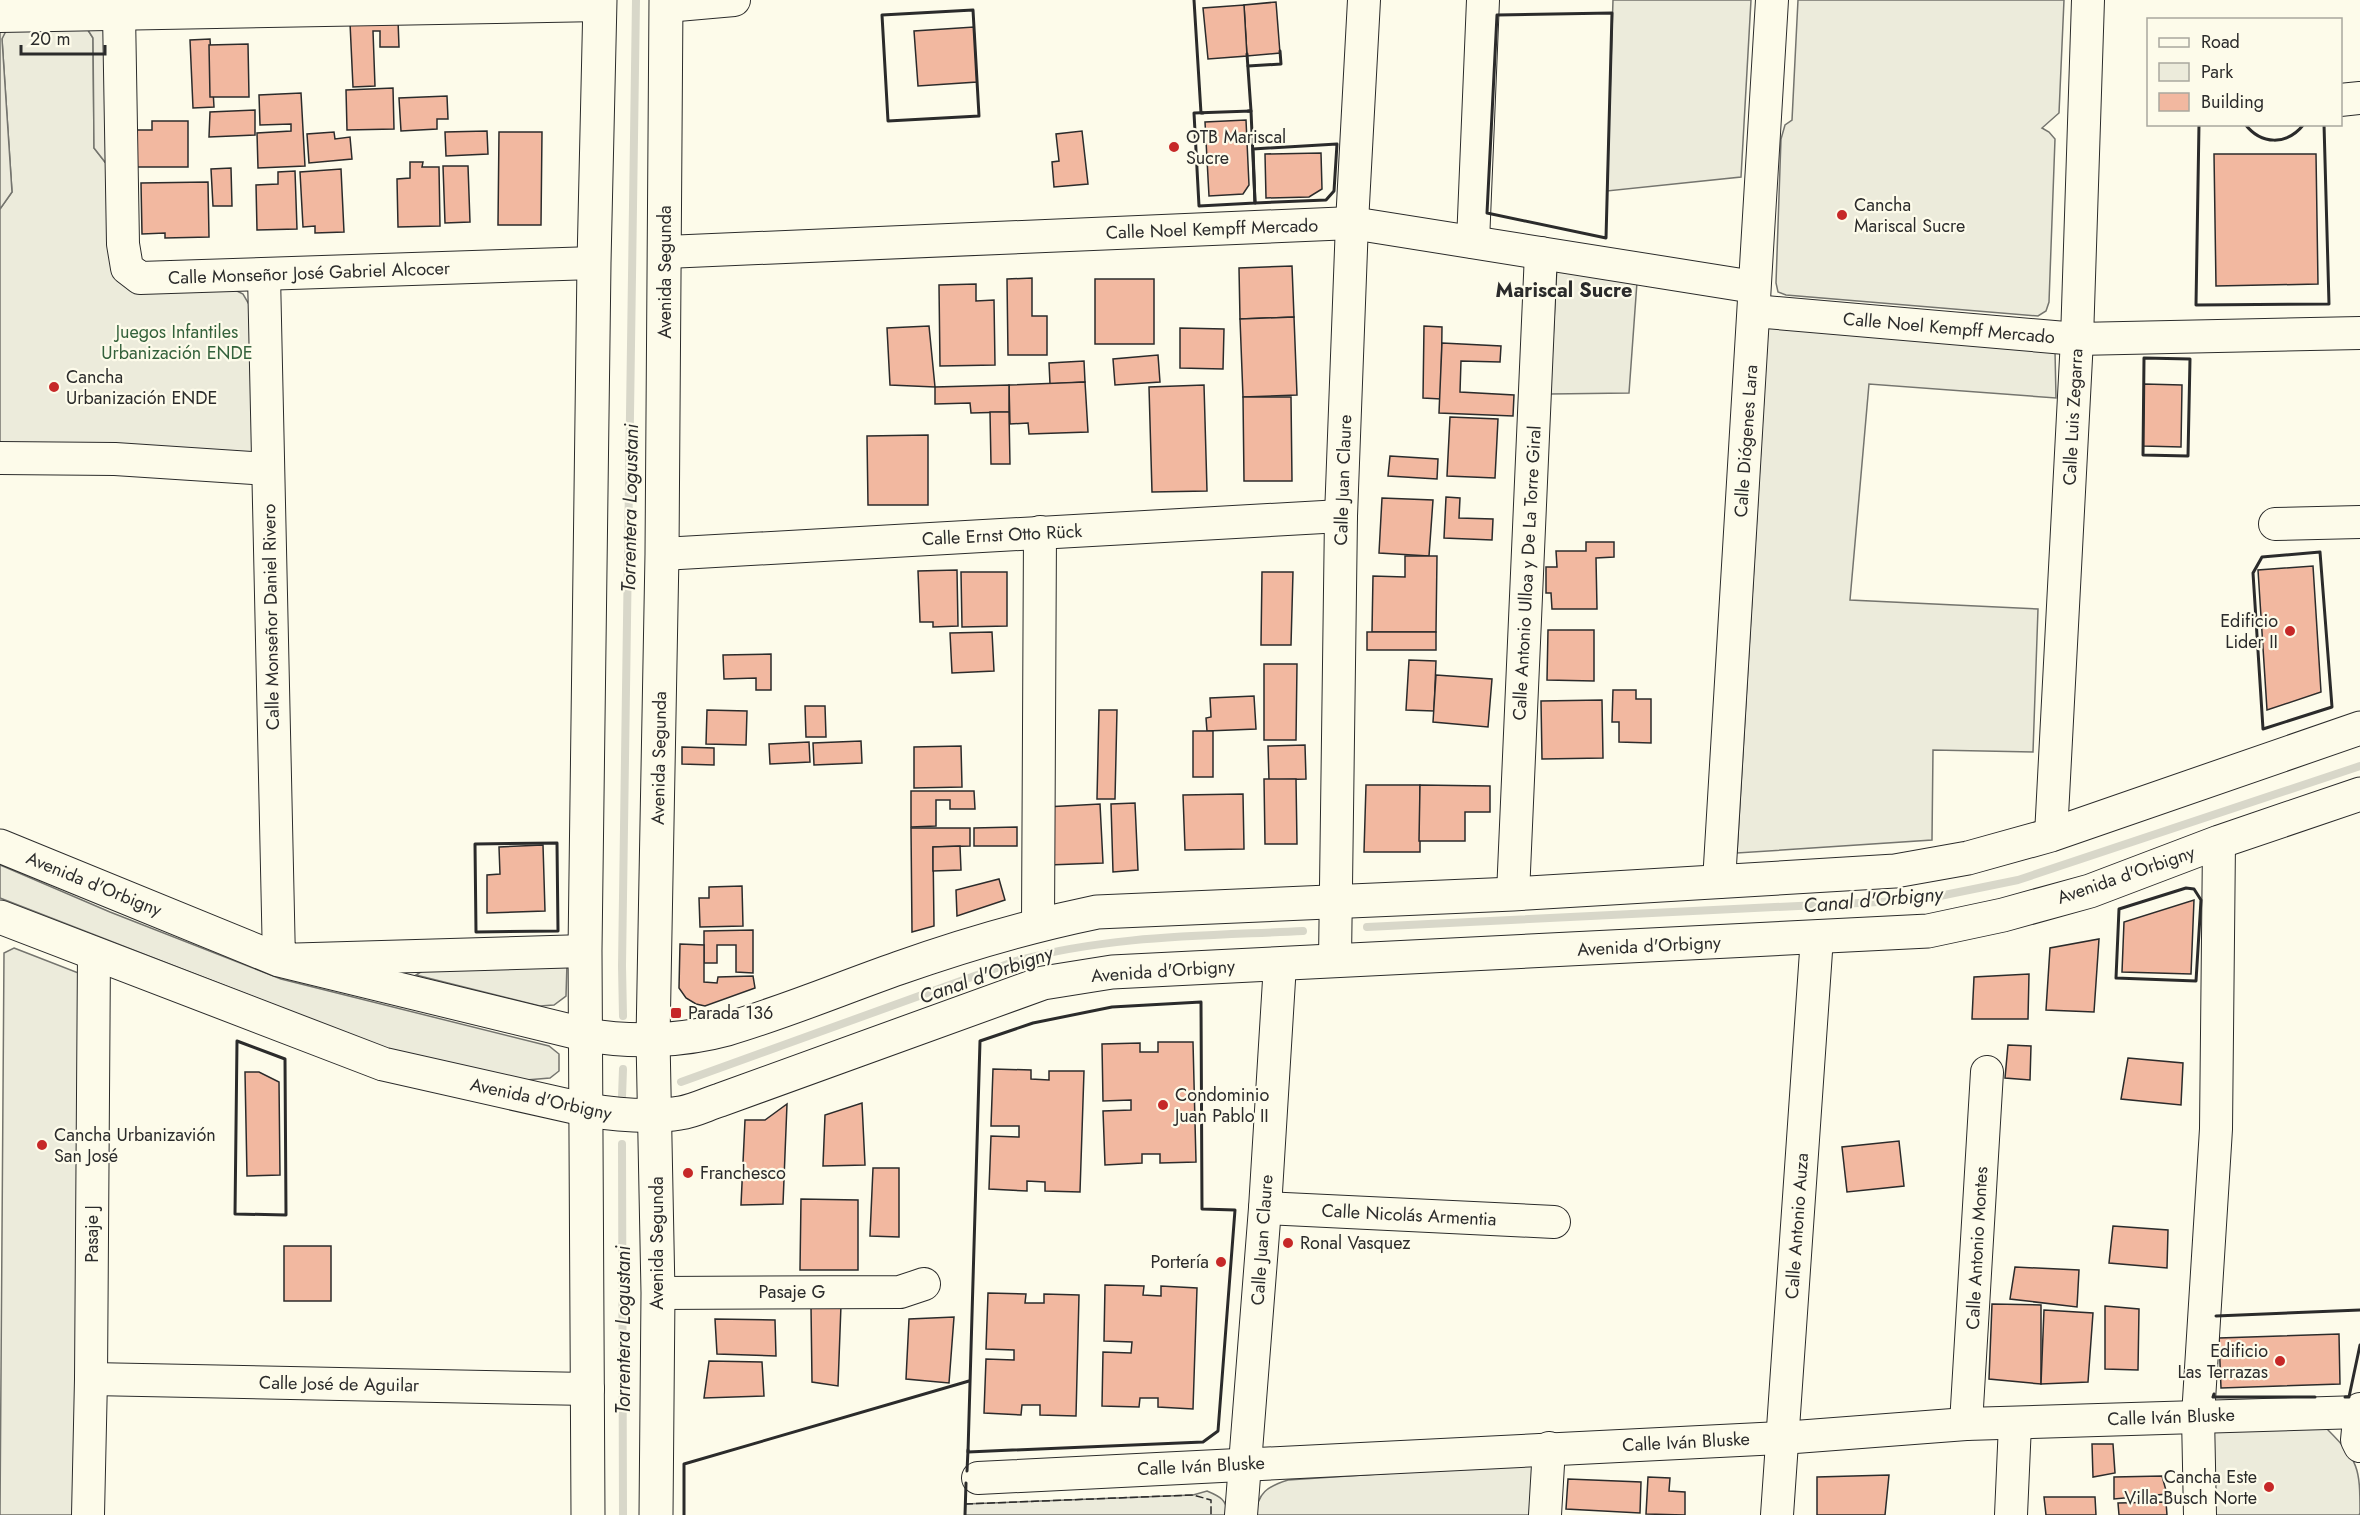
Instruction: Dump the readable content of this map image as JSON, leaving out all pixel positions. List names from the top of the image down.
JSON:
{
  "streets": {
    "main road": ["Avenida Segunda", "Avenida d'Orbigny"],
    "street": [
      "Calle Noel Kempff Mercado",
      "Calle Monseñor José Gabriel Alcocer",
      "Calle Luis Zegarra",
      "Calle Diógenes Lara",
      "Calle Juan Claure",
      "Calle Ernst Otto Rück",
      "Calle Antonio Ulloa y De La Torre Giral",
      "Calle Monseñor Daniel Rivero",
      "Calle Nicolás Armentia",
      "Calle Antonio Auza",
      "Pasaje J",
      "Calle Antonio Montes",
      "Pasaje G",
      "Calle José de Aguilar",
      "Calle Iván Bluske"
    ]
  },
  "crossings": [
    ["Calle Noel Kempff Mercado", "Avenida Segunda"],
    ["Calle Noel Kempff Mercado", "Calle Luis Zegarra"],
    ["Calle Noel Kempff Mercado", "Calle Diógenes Lara"],
    ["Calle Noel Kempff Mercado", "Calle Juan Claure"],
    ["Calle Noel Kempff Mercado", "Calle Antonio Ulloa y De La Torre Giral"],
    ["Avenida Segunda", "Calle Ernst Otto Rück"],
    ["Avenida Segunda", "Avenida d'Orbigny"],
    ["Avenida Segunda", "Pasaje G"],
    ["Calle Monseñor José Gabriel Alcocer", "Calle Monseñor Daniel Rivero"],
    ["Calle Luis Zegarra", "Avenida d'Orbigny"],
    ["Calle Diógenes Lara", "Avenida d'Orbigny"],
    ["Calle Juan Claure", "Calle Ernst Otto Rück"],
    ["Calle Juan Claure", "Avenida d'Orbigny"],
    ["Calle Juan Claure", "Calle Nicolás Armentia"],
    ["Calle Juan Claure", "Calle Iván Bluske"],
    ["Calle Antonio Ulloa y De La Torre Giral", "Avenida d'Orbigny"],
    ["Calle Monseñor Daniel Rivero", "Avenida d'Orbigny"],
    ["Avenida d'Orbigny", "Calle Antonio Auza"],
    ["Avenida d'Orbigny", "Pasaje J"],
    ["Calle Antonio Auza", "Calle Iván Bluske"],
    ["Pasaje J", "Calle José de Aguilar"],
    ["Calle Antonio Montes", "Calle Iván Bluske"]
  ],
  "districts": ["Mariscal Sucre"],
  "water": ["Torrentera Logustani", "Canal d'Orbigny"],
  "parks": ["Juegos Infantiles Urbanización ENDE"],
  "places": {
    "other": [
      "OTB Mariscal Sucre",
      "Cancha Mariscal Sucre",
      "Cancha Urbanización ENDE",
      "Edificio Lider II",
      "Condominio Juan Pablo II",
      "Cancha Urbanizavión San José",
      "Franchesco",
      "Ronal Vasquez",
      "Portería",
      "Edificio Las Terrazas",
      "Cancha Este Villa Busch Norte"
    ],
    "transit": ["Parada 136"]
  },
  "legend": ["Road", "Park", "Building"],
  "scale_bar": "20 m"
}
